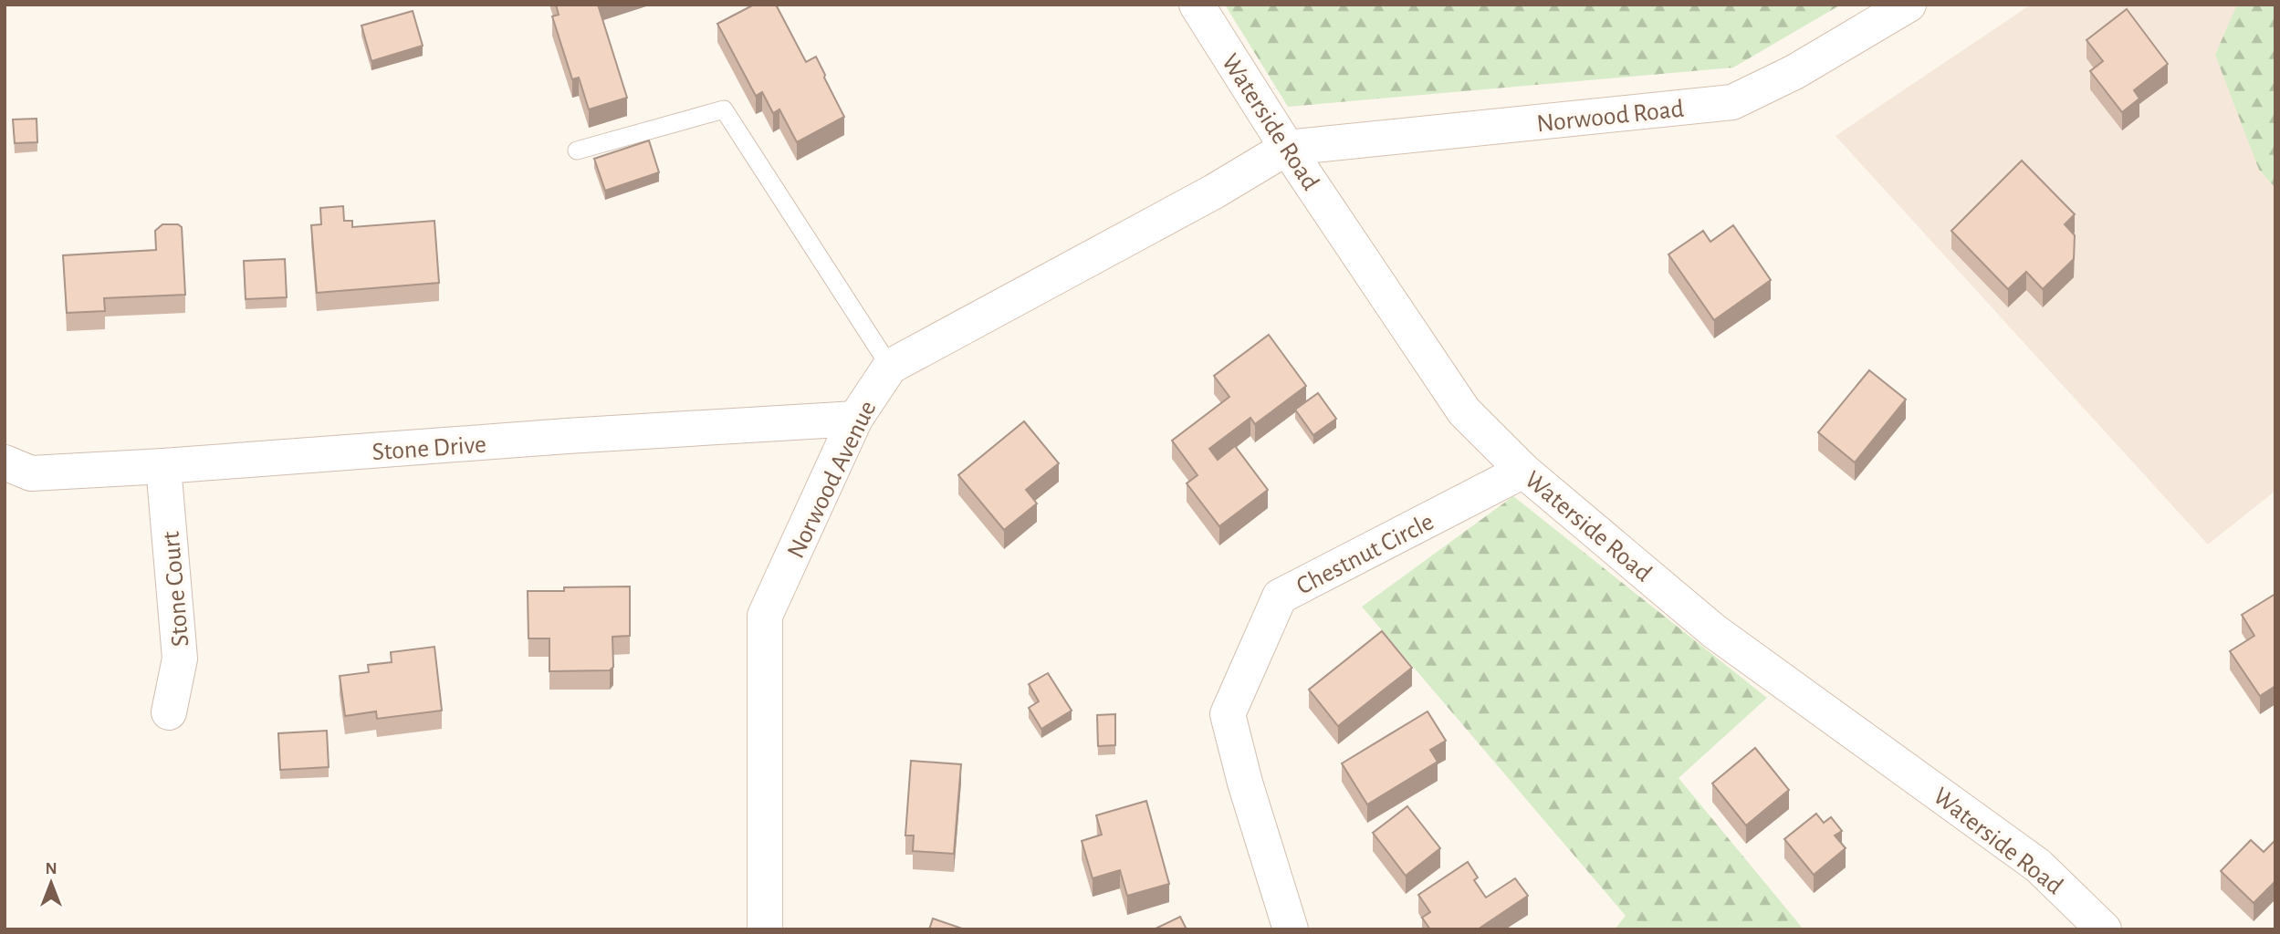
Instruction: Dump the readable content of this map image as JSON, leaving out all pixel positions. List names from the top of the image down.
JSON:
{
  "streets": {
    "street": [
      "Norwood Road",
      "Waterside Road",
      "Stone Drive",
      "Norwood Avenue",
      "Chestnut Circle",
      "Stone Court"
    ]
  },
  "crossings": [
    ["Norwood Road", "Waterside Road"],
    ["Norwood Road", "Norwood Avenue"],
    ["Waterside Road", "Norwood Avenue"],
    ["Waterside Road", "Chestnut Circle"],
    ["Stone Drive", "Norwood Avenue"],
    ["Stone Drive", "Stone Court"]
  ],
  "north": "top"
}
